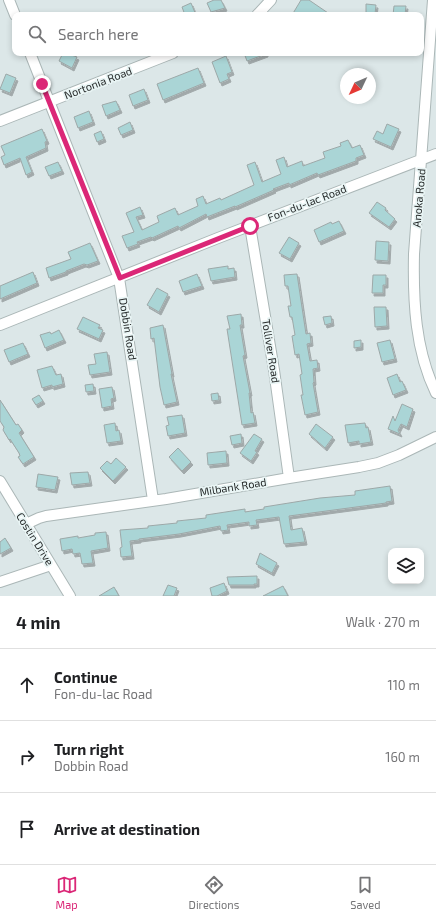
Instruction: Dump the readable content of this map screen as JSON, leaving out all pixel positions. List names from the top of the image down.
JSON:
{
  "streets": {
    "street": [
      "Nortonia Road",
      "Anoka Road",
      "Fon-du-lac Road",
      "Dobbin Road",
      "Tolliver Road",
      "Milbank Road",
      "Costin Drive"
    ]
  },
  "crossings": [
    ["Nortonia Road", "Dobbin Road"],
    ["Anoka Road", "Fon-du-lac Road"],
    ["Fon-du-lac Road", "Dobbin Road"],
    ["Fon-du-lac Road", "Tolliver Road"],
    ["Dobbin Road", "Milbank Road"],
    ["Tolliver Road", "Milbank Road"],
    ["Milbank Road", "Costin Drive"]
  ],
  "north": "bottom left",
  "page": {
    "search": "Search here",
    "heading": ["4 min", "Walk · 270 m"],
    "list": [
      ["Continue", "Fon-du-lac Road", "110 m"],
      ["Turn right", "Dobbin Road", "160 m"],
      "Arrive at destination"
    ],
    "nav": ["Map", "Directions", "Saved"]
  }
}
